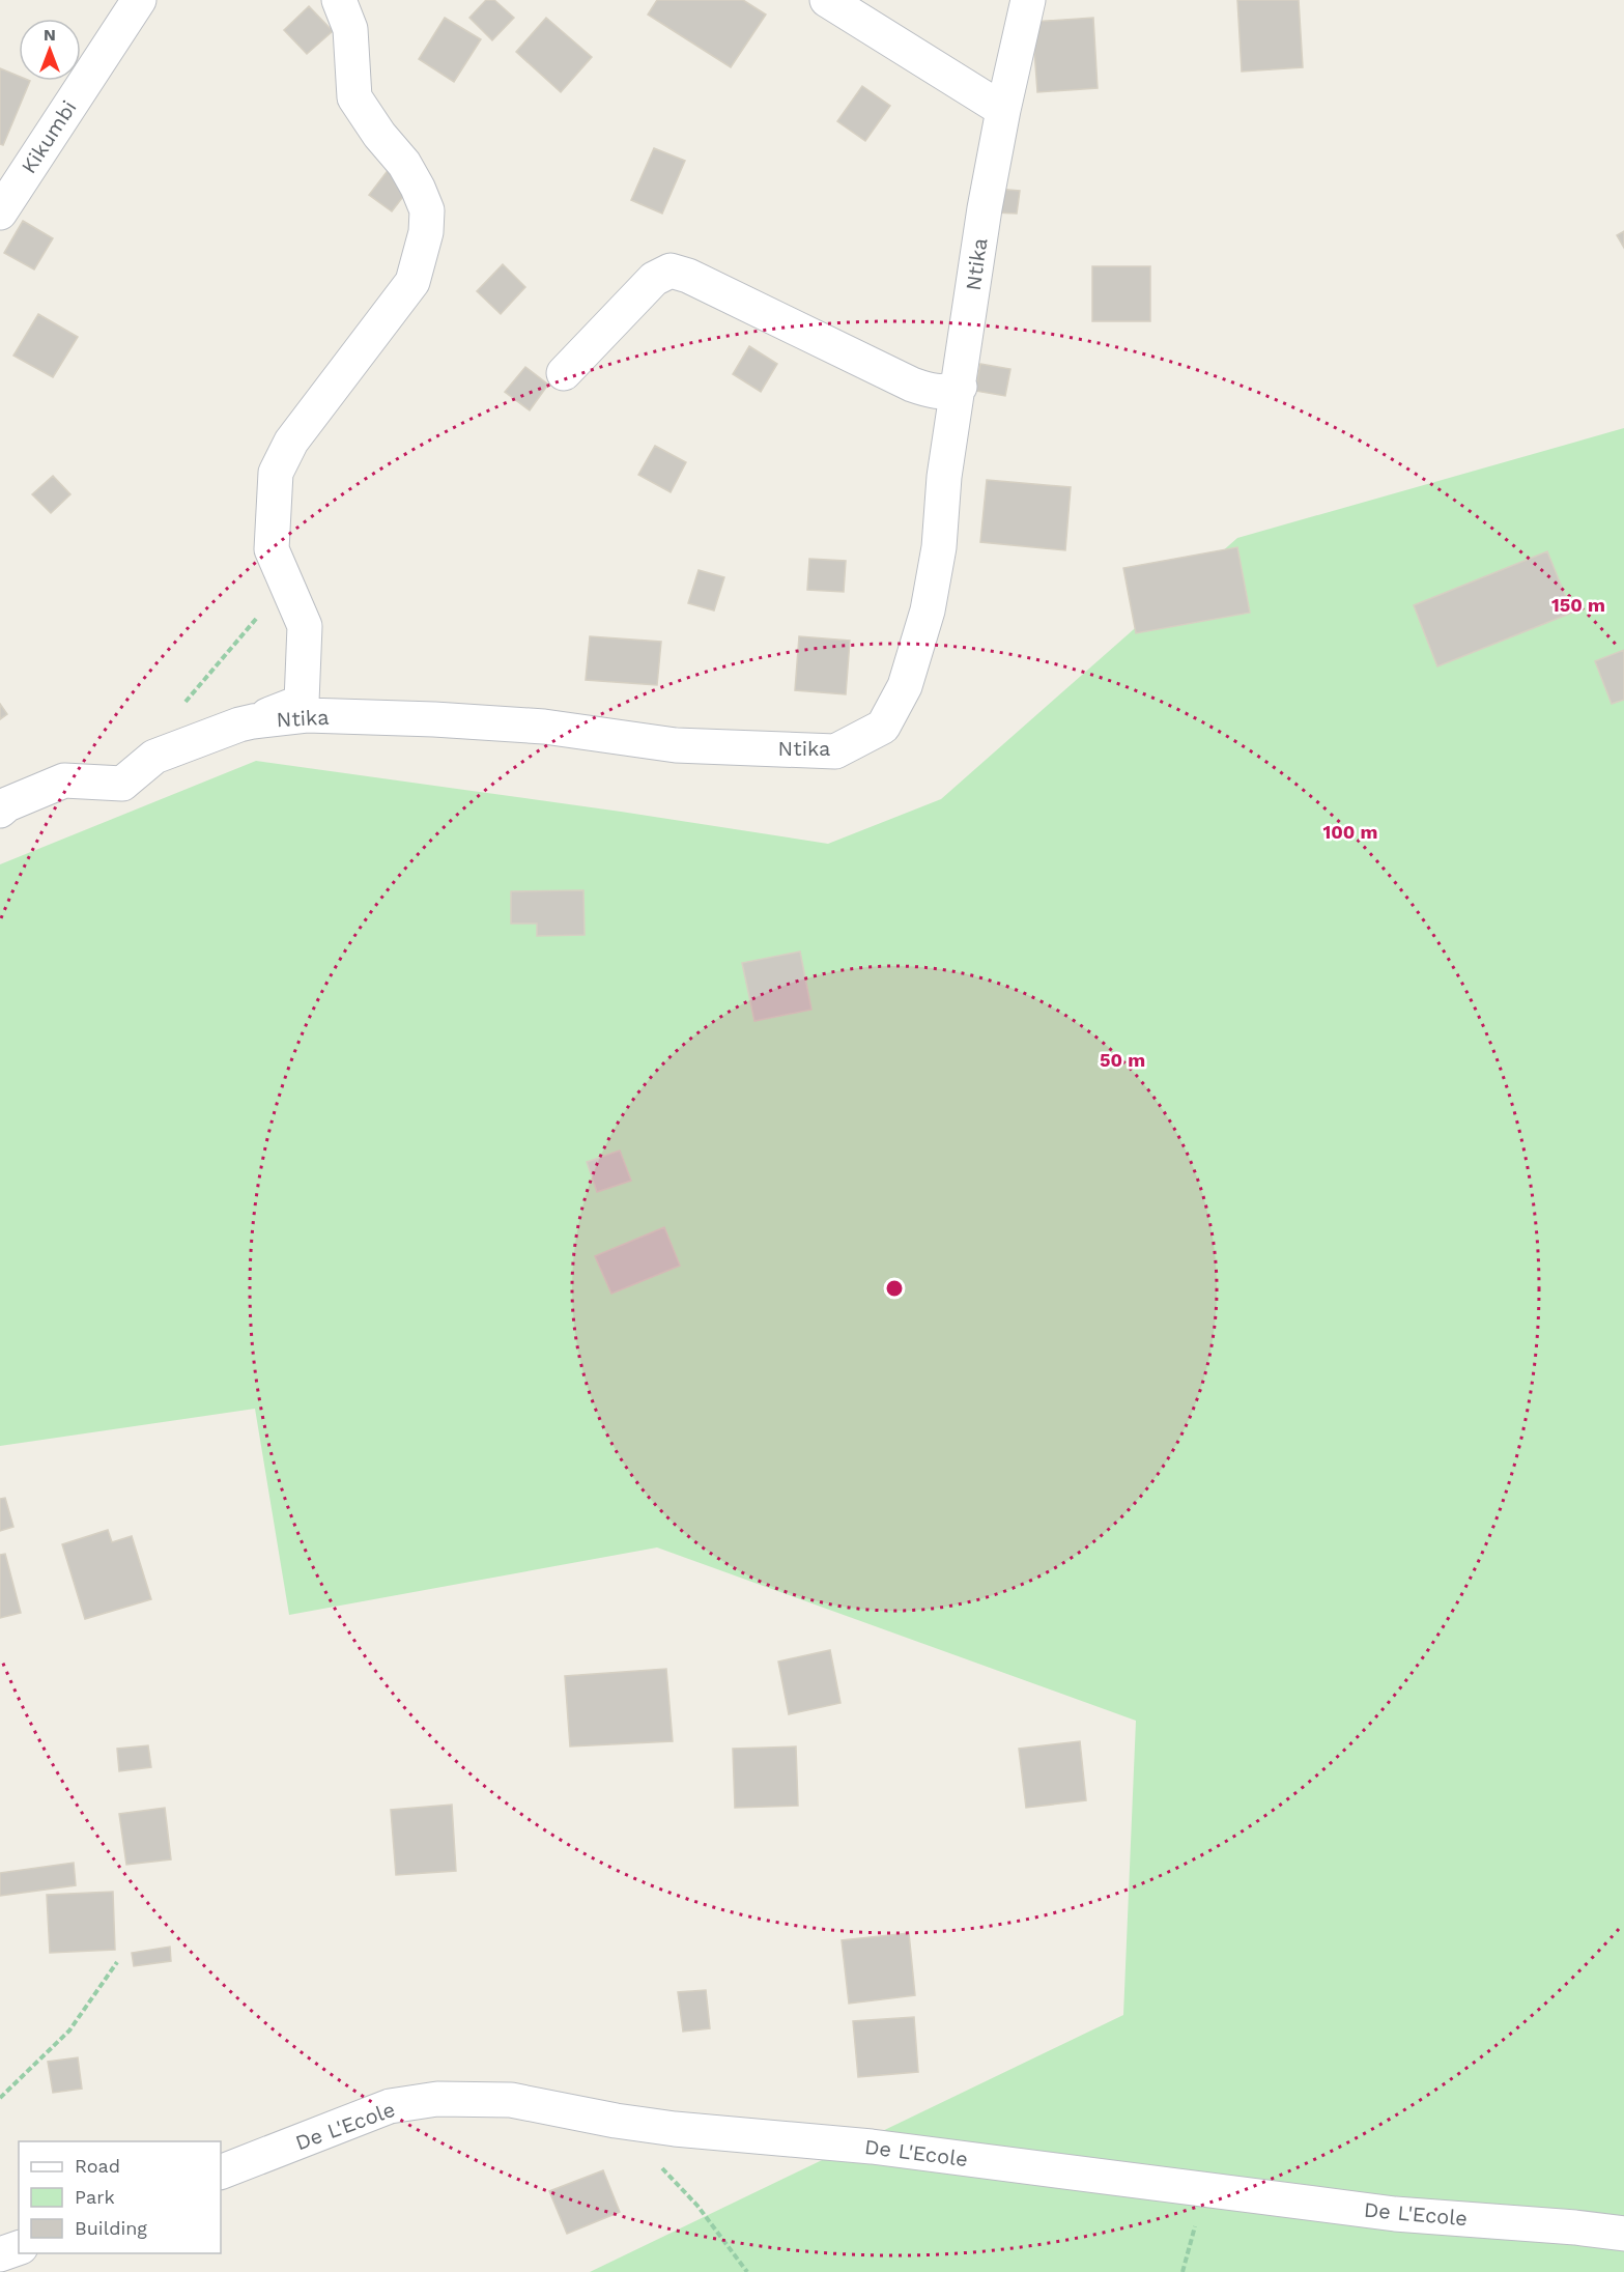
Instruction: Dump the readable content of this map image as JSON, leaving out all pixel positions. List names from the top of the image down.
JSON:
{
  "streets": {
    "street": ["Kikumbi", "Ntika", "De L'Ecole"]
  },
  "legend": ["Road", "Park", "Building"],
  "north": "top",
  "rings": ["150 m", "100 m", "50 m"]
}
